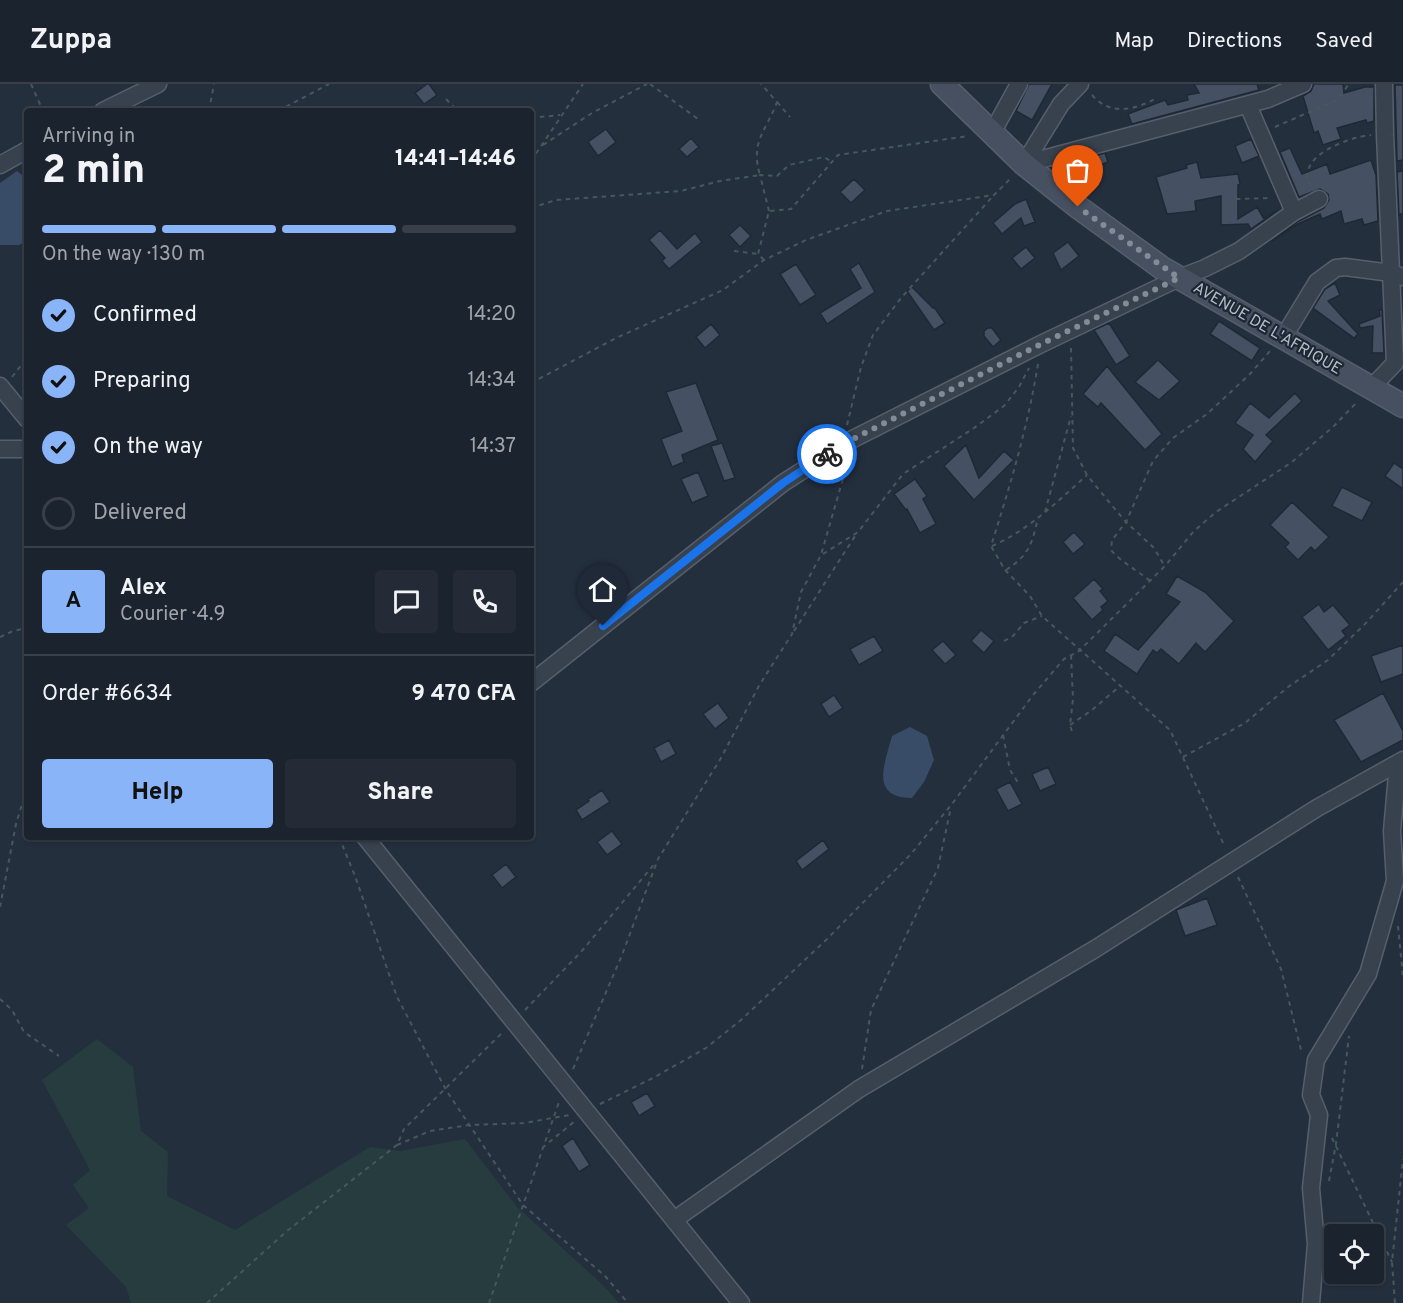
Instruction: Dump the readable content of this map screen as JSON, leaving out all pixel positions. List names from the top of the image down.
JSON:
{
  "streets": {
    "main road": ["AVENUE DE L'AFRIQUE"]
  },
  "page": {
    "header": "Zuppa",
    "nav": ["Map", "Directions", "Saved"],
    "heading": ["2 min", "Arriving in", "14:41–14:46"],
    "panel": [
      "Alex",
      "Courier · 4.9",
      "Order #6634",
      "9 470 CFA"
    ],
    "bar": "On the way · 130 m",
    "list": [
      ["Confirmed", "14:20"],
      ["Preparing", "14:34"],
      ["On the way", "14:37"],
      "Delivered"
    ],
    "round": "A",
    "buttons": ["Help", "Share"]
  }
}
